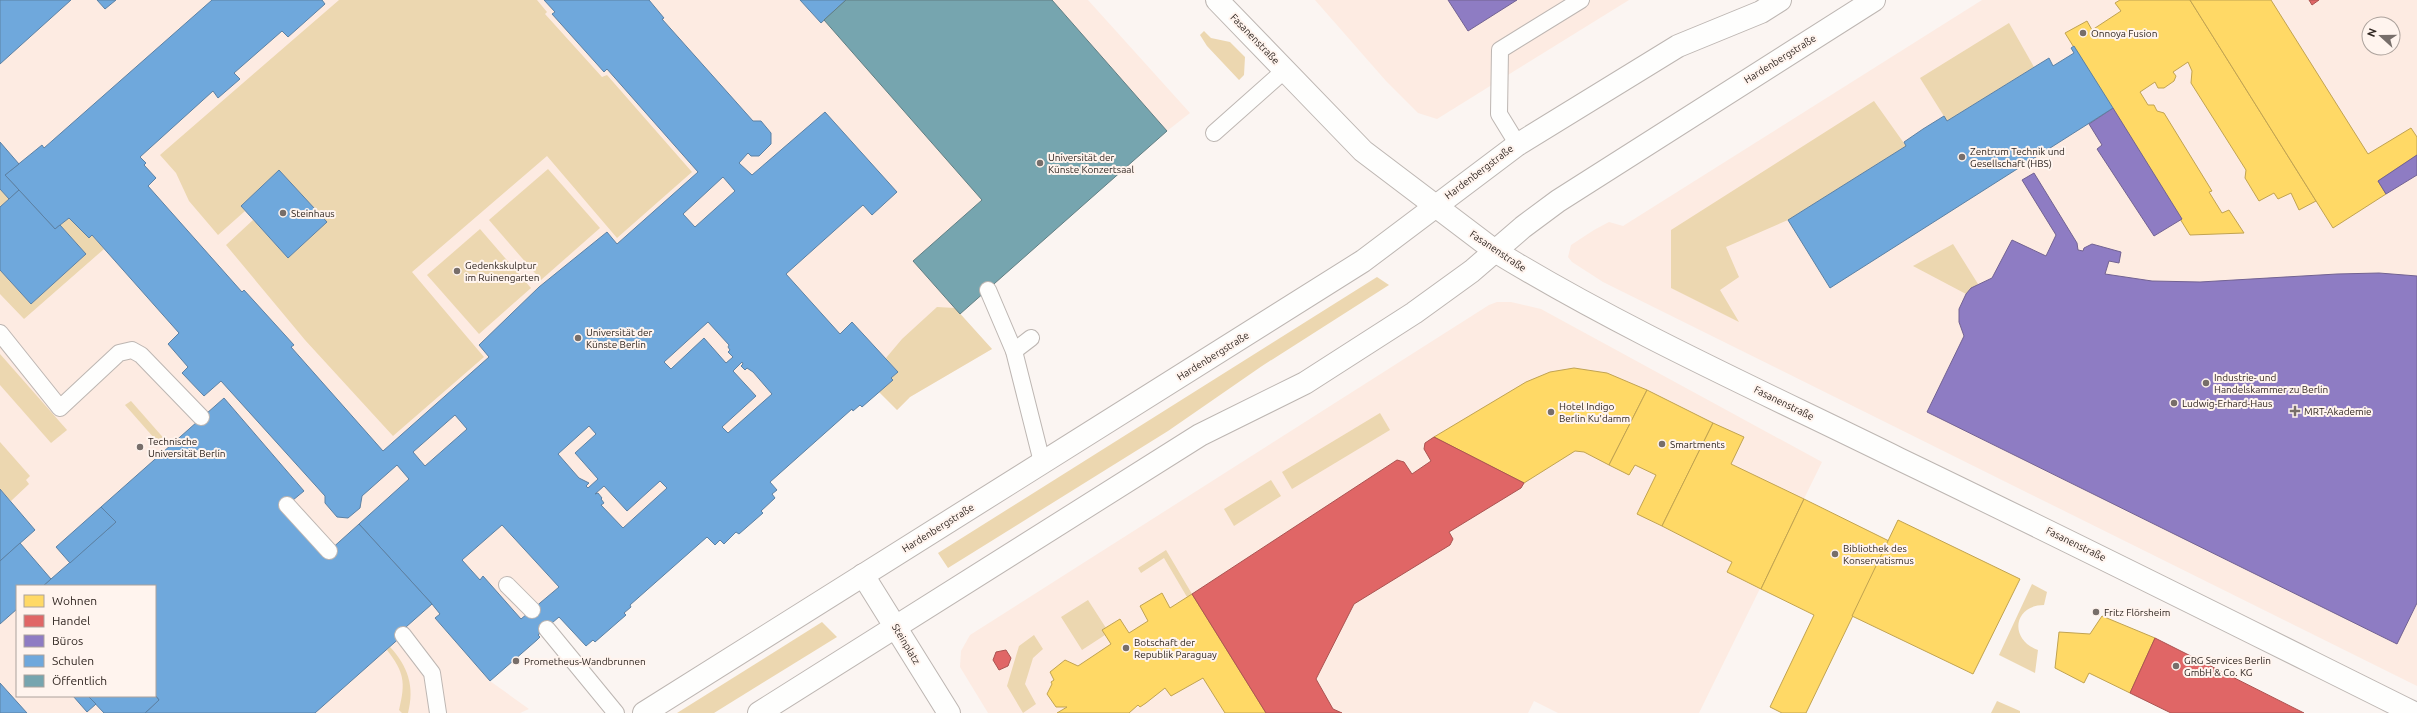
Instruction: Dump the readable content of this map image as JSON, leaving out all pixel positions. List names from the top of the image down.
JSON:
{
  "streets": {
    "main road": ["Fasanenstraße", "Hardenbergstraße", "Steinplatz"]
  },
  "crossings": [
    ["Fasanenstraße", "Hardenbergstraße"],
    ["Hardenbergstraße", "Steinplatz"]
  ],
  "places": {
    "other": [
      "Onnoya Fusion",
      "Zentrum Technik und Gesellschaft (HBS)",
      "Universität der Künste Konzertsaal",
      "Steinhaus",
      "Gedenkskulptur im Ruinengarten",
      "Universität der Künste Berlin",
      "Industrie- und Handelskammer zu Berlin",
      "Ludwig-Erhard-Haus",
      "Hotel Indigo Berlin Ku'damm",
      "Smartments",
      "Technische Universität Berlin",
      "Bibliothek des Konservatismus",
      "Fritz Flörsheim",
      "Botschaft der Republik Paraguay",
      "Prometheus-Wandbrunnen",
      "GRG Services Berlin GmbH & Co. KG"
    ],
    "health": ["MRT-Akademie"]
  },
  "legend": [
    "Wohnen",
    "Handel",
    "Büros",
    "Schulen",
    "Öffentlich"
  ],
  "north": "left"
}
